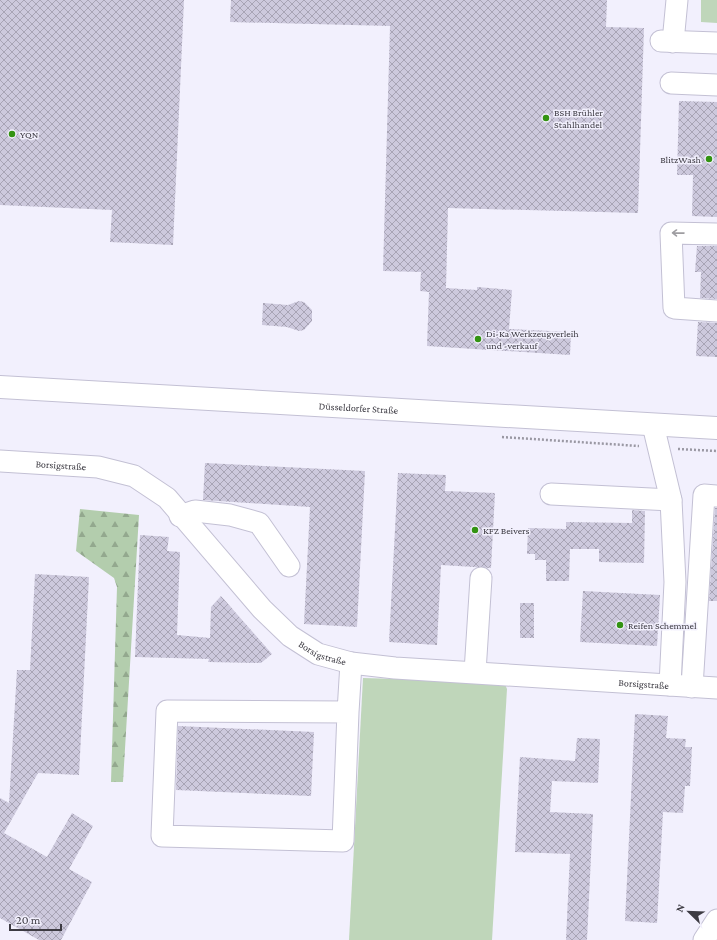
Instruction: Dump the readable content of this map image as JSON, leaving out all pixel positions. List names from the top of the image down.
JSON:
{
  "streets": {
    "main road": ["Düsseldorfer Straße"],
    "street": ["Borsigstraße"]
  },
  "places": [
    "BSH Brühler Stahlhandel",
    "YQN",
    "BlitzWash",
    "Di-Ka Werkzeugverleih und -verkauf",
    "KFZ Beivers",
    "Reifen Schemmel"
  ],
  "scale_bar": "20 m",
  "north": "top left"
}
